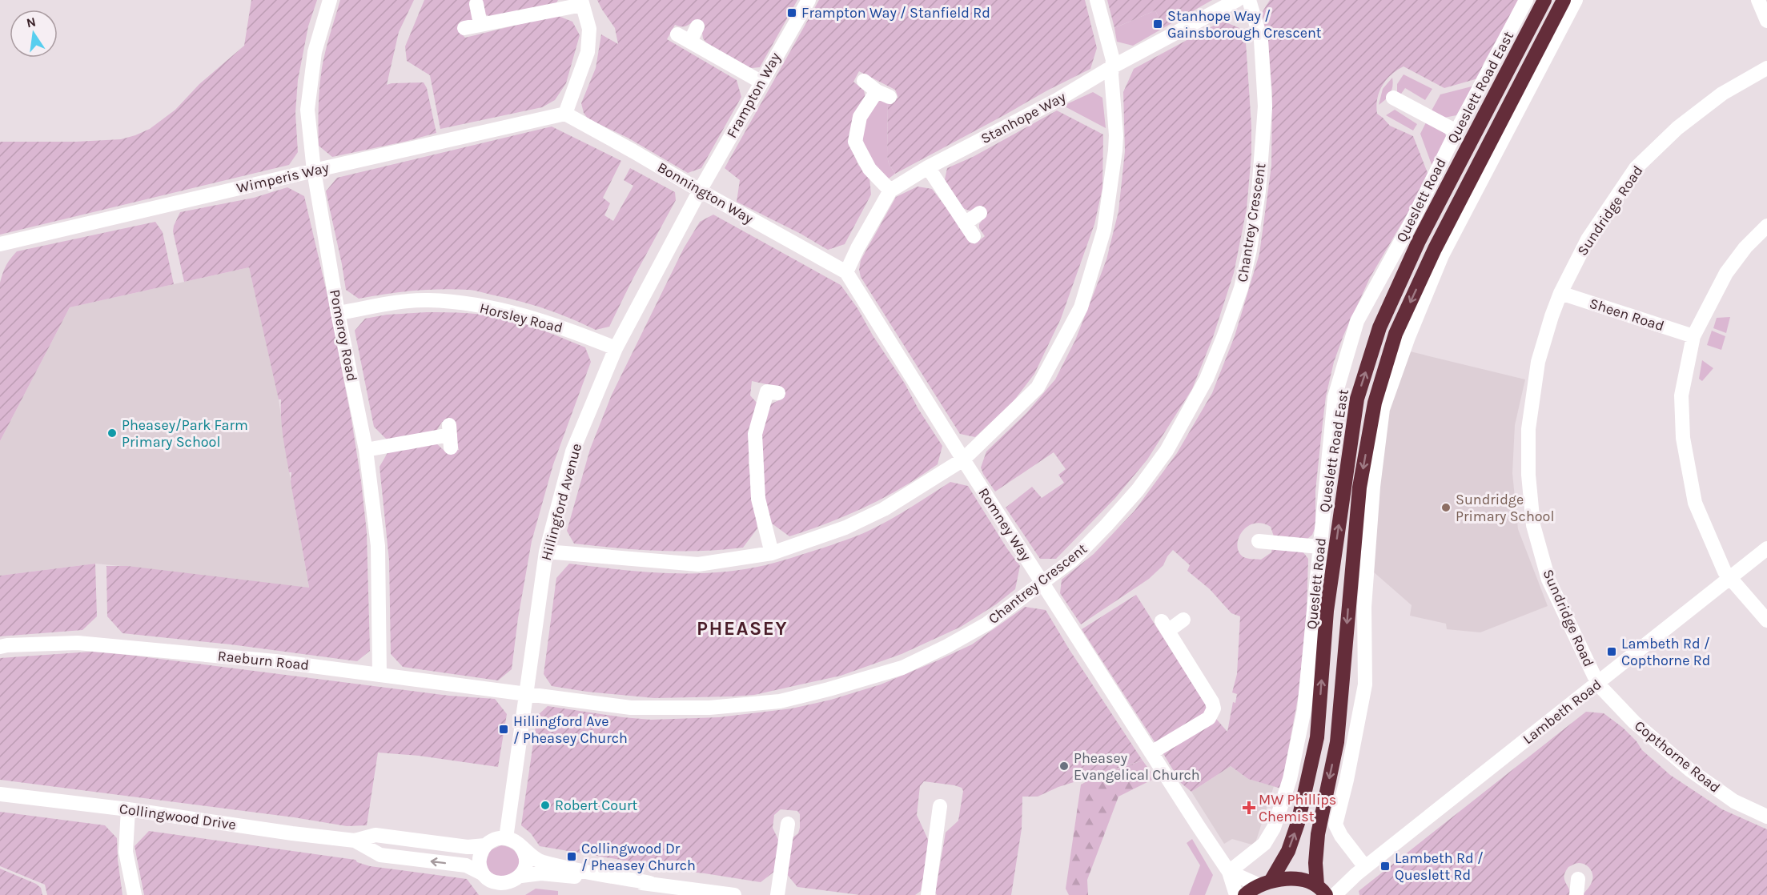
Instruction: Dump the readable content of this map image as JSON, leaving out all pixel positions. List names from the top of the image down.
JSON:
{
  "streets": {
    "highway": ["Queslett Road East"],
    "street": [
      "Frampton Way",
      "Stanhope Way",
      "Wimperis Way",
      "Bonnington Way",
      "Queslett Road",
      "Sundridge Road",
      "Chantrey Crescent",
      "Sheen Road",
      "Horsley Road",
      "Pomeroy Road",
      "Hillingford Avenue",
      "Romney Way",
      "Raeburn Road",
      "Lambeth Road",
      "Copthorne Road",
      "Collingwood Drive"
    ]
  },
  "crossings": [
    ["Frampton Way", "Bonnington Way"],
    ["Frampton Way", "Hillingford Avenue"],
    ["Stanhope Way", "Bonnington Way"],
    ["Stanhope Way", "Romney Way"],
    ["Wimperis Way", "Bonnington Way"],
    ["Wimperis Way", "Pomeroy Road"],
    ["Bonnington Way", "Hillingford Avenue"],
    ["Bonnington Way", "Romney Way"],
    ["Queslett Road", "Romney Way"],
    ["Sundridge Road", "Sheen Road"],
    ["Sundridge Road", "Lambeth Road"],
    ["Sundridge Road", "Copthorne Road"],
    ["Chantrey Crescent", "Hillingford Avenue"],
    ["Chantrey Crescent", "Romney Way"],
    ["Chantrey Crescent", "Raeburn Road"],
    ["Horsley Road", "Pomeroy Road"],
    ["Horsley Road", "Hillingford Avenue"],
    ["Pomeroy Road", "Raeburn Road"],
    ["Hillingford Avenue", "Raeburn Road"],
    ["Hillingford Avenue", "Collingwood Drive"],
    ["Lambeth Road", "Copthorne Road"]
  ],
  "districts": ["PHEASEY"],
  "places": {
    "transit": [
      "Frampton Way / Stanfield Rd",
      "Stanhope Way / Gainsborough Crescent",
      "Lambeth Rd / Copthorne Rd",
      "Hillingford Ave / Pheasey Church",
      "Collingwood Dr / Pheasey Church",
      "Lambeth Rd / Queslett Rd"
    ],
    "other": [
      "Pheasey/Park Farm Primary School",
      "Sundridge Primary School",
      "Pheasey Evangelical Church",
      "Robert Court"
    ],
    "health": ["MW Phillips Chemist"]
  },
  "north": "top"
}
